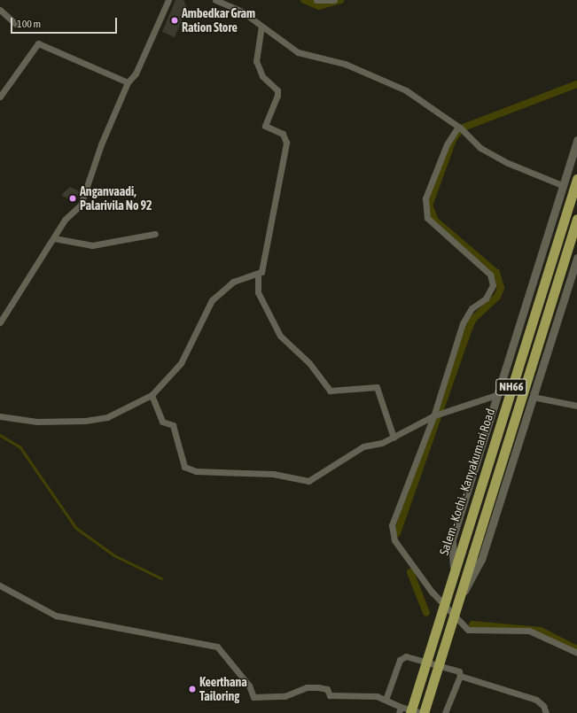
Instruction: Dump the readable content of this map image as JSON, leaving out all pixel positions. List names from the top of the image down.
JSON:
{
  "streets": {
    "highway": ["NH66", "Salem - Kochi - Kanyakumari Road"]
  },
  "places": ["Ambedkar Gram Ration Store", "Anganvaadi, Palarivila No 92", "Keerthana Tailoring"],
  "scale_bar": "100 m"
}
